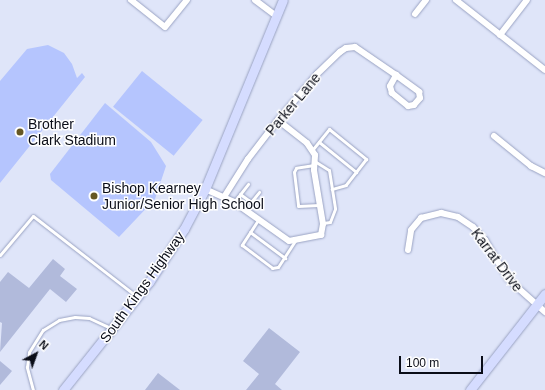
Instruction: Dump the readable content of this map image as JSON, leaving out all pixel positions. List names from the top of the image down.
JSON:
{
  "streets": {
    "main road": ["South Kings Highway"],
    "street": ["Parker Lane", "Karrat Drive"]
  },
  "places": ["Brother Clark Stadium", "Bishop Kearney Junior/Senior High School"],
  "scale_bar": "100 m",
  "north": "top right"
}
